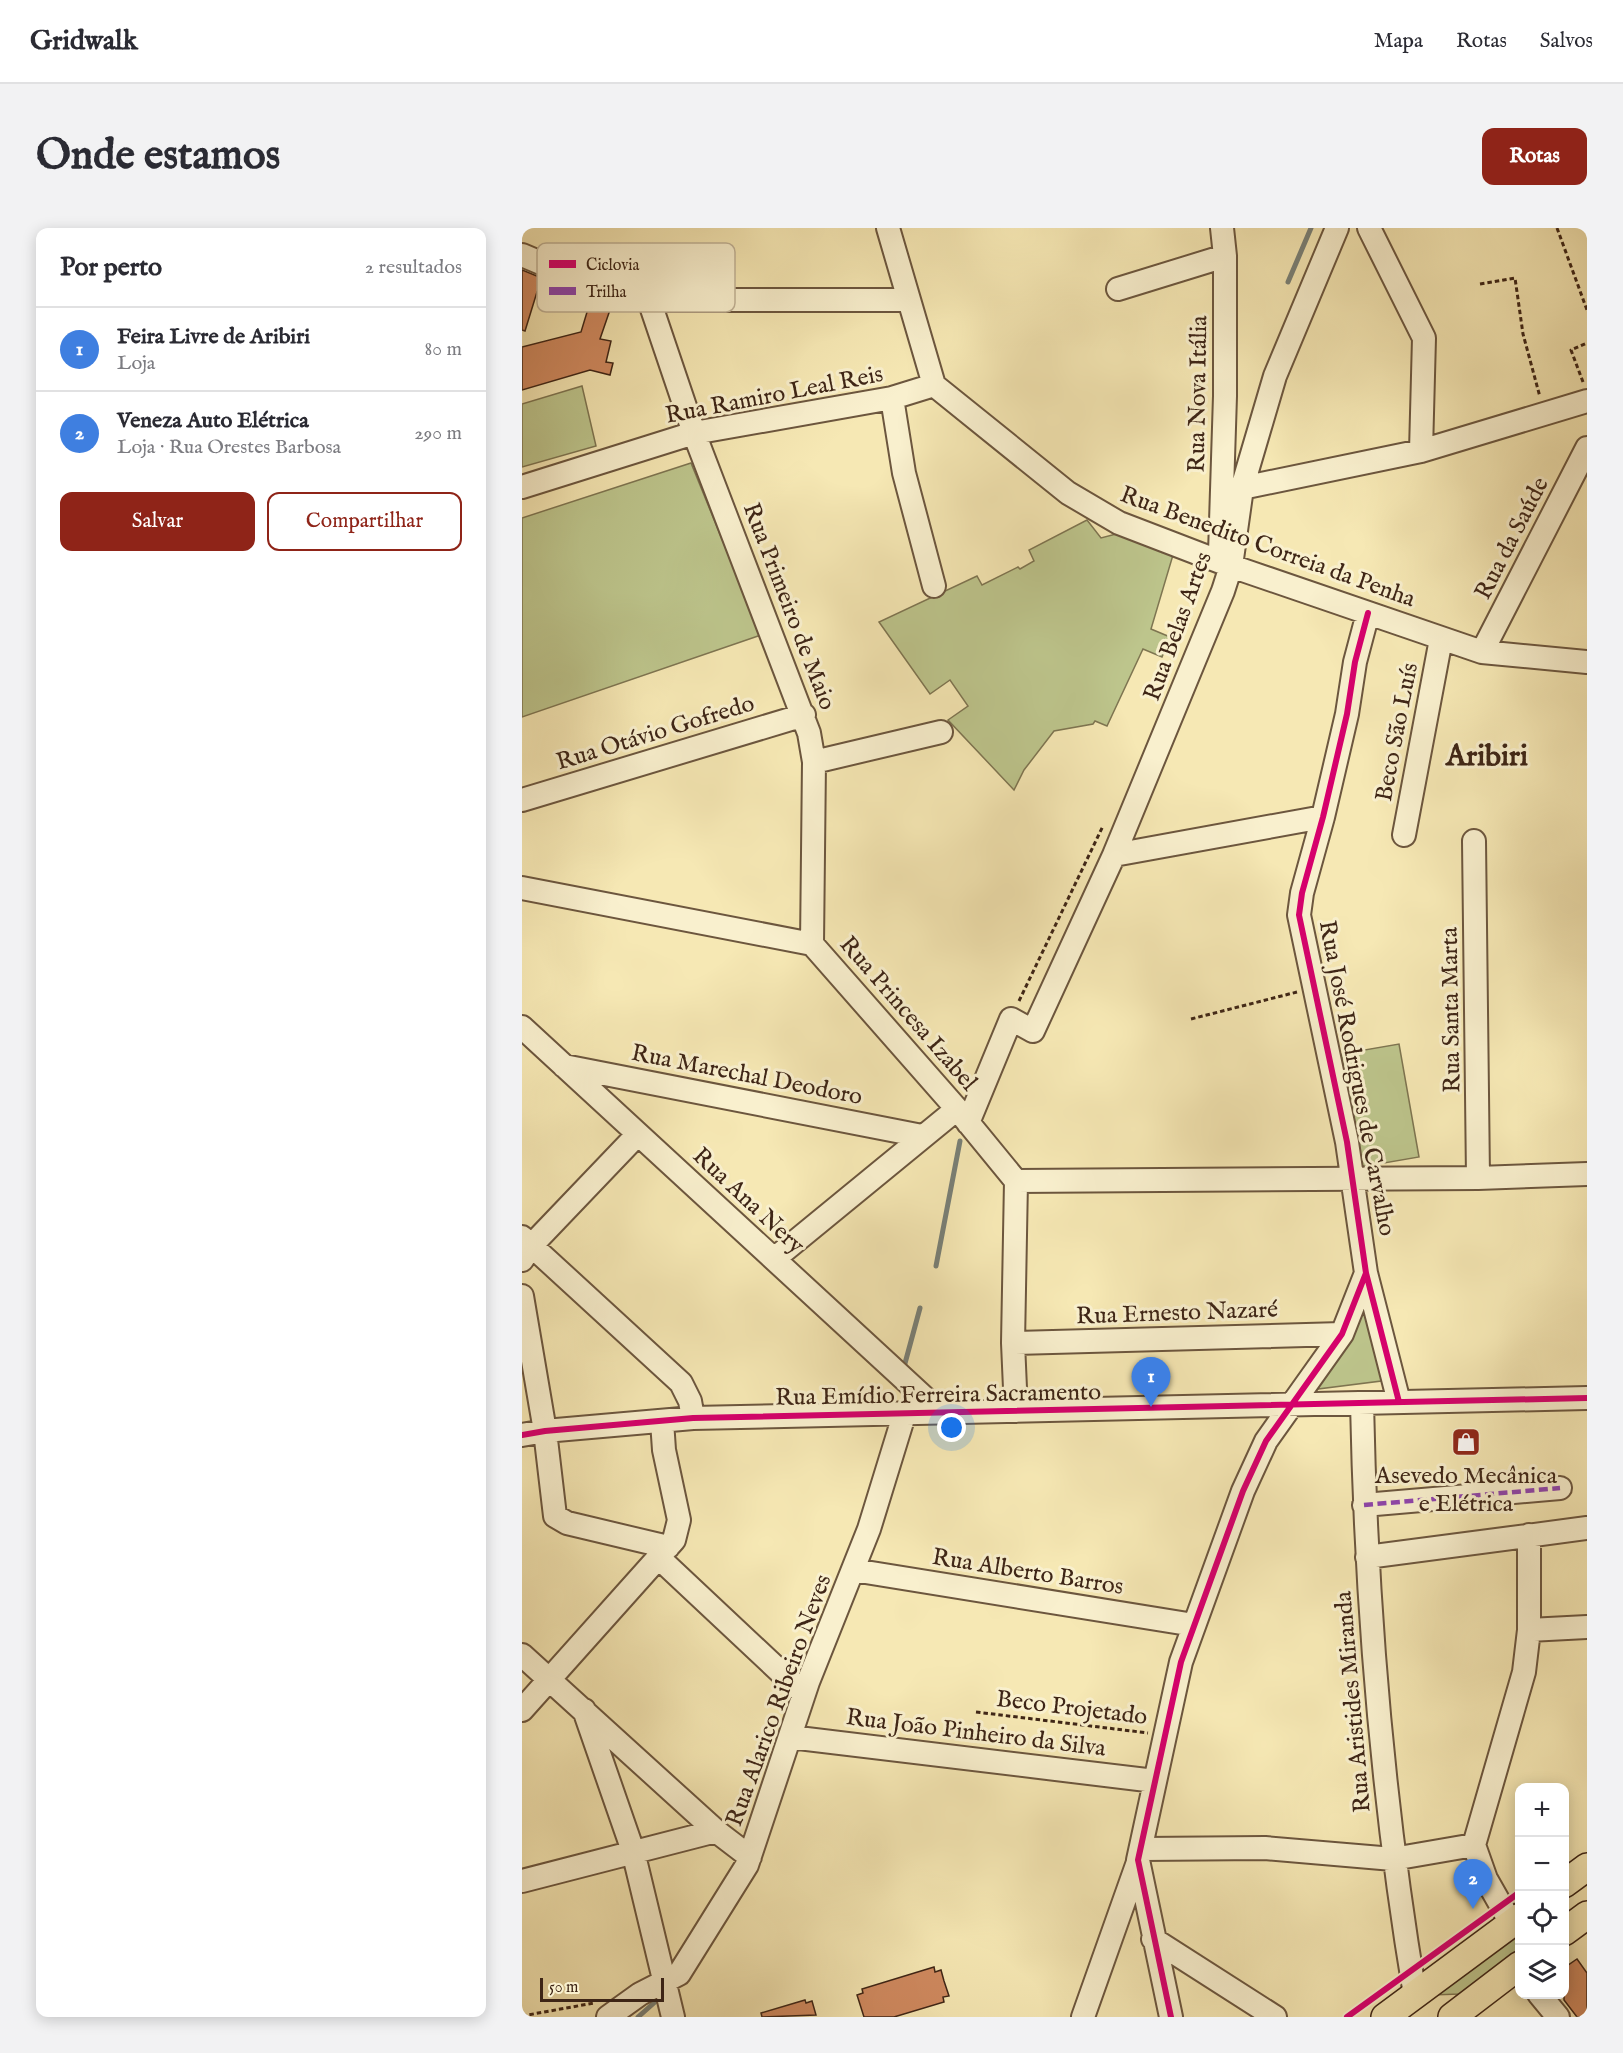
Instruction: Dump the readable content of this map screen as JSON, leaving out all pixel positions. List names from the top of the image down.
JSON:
{
  "streets": {
    "street": [
      "Rua Ramiro Leal Reis",
      "Rua Nova Itália",
      "Rua da Saúde",
      "Rua Benedito Correia da Penha",
      "Rua Primeiro de Maio",
      "Rua Belas Artes",
      "Rua Otávio Gofredo",
      "Beco São Luís",
      "Rua Santa Marta",
      "Rua Princesa Izabel",
      "Rua Marechal Deodoro",
      "Rua José Rodrigues de Carvalho",
      "Rua Ana Nery",
      "Rua Ernesto Nazaré",
      "Rua Emídio Ferreira Sacramento",
      "Rua Alberto Barros",
      "Rua Alarico Ribeiro Neves",
      "Rua Aristides Miranda",
      "Rua João Pinheiro da Silva"
    ],
    "path": ["Beco Projetado"]
  },
  "crossings": [
    ["Rua Ramiro Leal Reis", "Rua Benedito Correia da Penha"],
    ["Rua Ramiro Leal Reis", "Rua Primeiro de Maio"],
    ["Rua Nova Itália", "Rua Benedito Correia da Penha"],
    ["Rua Nova Itália", "Rua Belas Artes"],
    ["Rua da Saúde", "Rua Benedito Correia da Penha"],
    ["Rua Benedito Correia da Penha", "Rua Belas Artes"],
    ["Rua Benedito Correia da Penha", "Beco São Luís"],
    ["Rua Benedito Correia da Penha", "Rua José Rodrigues de Carvalho"],
    ["Rua Primeiro de Maio", "Rua Otávio Gofredo"],
    ["Rua Primeiro de Maio", "Rua Princesa Izabel"],
    ["Rua Belas Artes", "Rua Princesa Izabel"],
    ["Rua Marechal Deodoro", "Rua Ana Nery"],
    ["Rua José Rodrigues de Carvalho", "Rua Ernesto Nazaré"],
    ["Rua José Rodrigues de Carvalho", "Rua Emídio Ferreira Sacramento"],
    ["Rua José Rodrigues de Carvalho", "Rua Alberto Barros"],
    ["Rua José Rodrigues de Carvalho", "Beco Projetado"],
    ["Rua José Rodrigues de Carvalho", "Rua João Pinheiro da Silva"],
    ["Rua Ana Nery", "Rua Emídio Ferreira Sacramento"],
    ["Rua Emídio Ferreira Sacramento", "Rua Alarico Ribeiro Neves"],
    ["Rua Emídio Ferreira Sacramento", "Rua Aristides Miranda"],
    ["Rua Alberto Barros", "Rua Alarico Ribeiro Neves"],
    ["Rua Alarico Ribeiro Neves", "Rua João Pinheiro da Silva"]
  ],
  "districts": ["Aribiri"],
  "places": {
    "shop": ["Asevedo Mecânica e Elétrica"]
  },
  "legend": ["Ciclovia", "Trilha"],
  "scale_bar": "50 m",
  "page": {
    "header": "Gridwalk",
    "nav": ["Mapa", "Rotas", "Salvos"],
    "buttons": [
      "Rotas",
      ["Salvar", "Compartilhar"]
    ],
    "title": "Onde estamos",
    "heading": ["Por perto", "2 resultados"],
    "list": [
      {
        "mark": "1",
        "name": "Feira Livre de Aribiri",
        "note": "Loja",
        "value": "80 m"
      },
      {
        "mark": "2",
        "name": "Veneza Auto Elétrica",
        "note": "Loja · Rua Orestes Barbosa",
        "value": "290 m"
      }
    ],
    "pins": ["1", "2"],
    "map_buttons": ["+", "−"],
    "scale": "50 m"
  }
}
